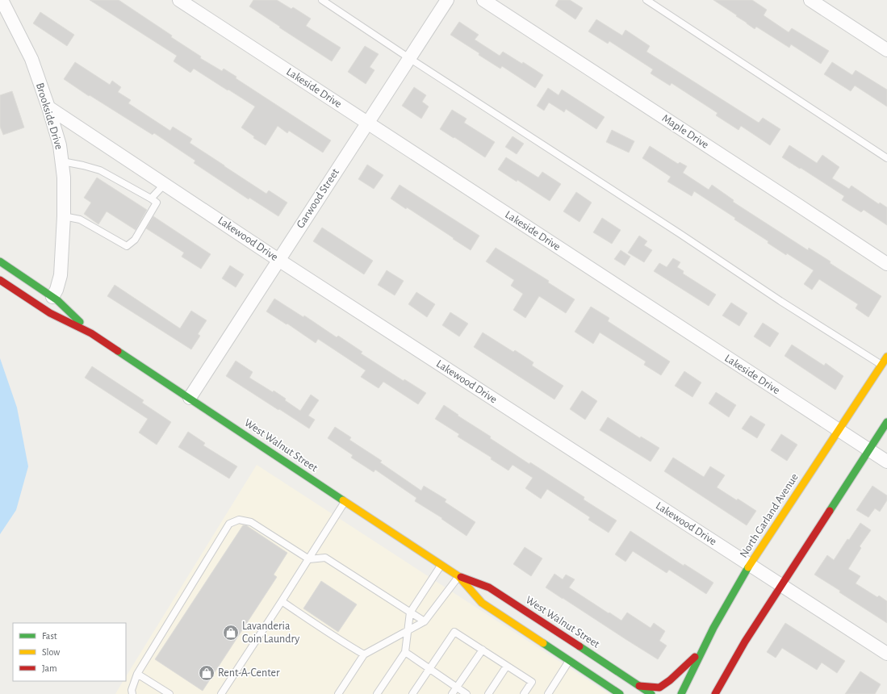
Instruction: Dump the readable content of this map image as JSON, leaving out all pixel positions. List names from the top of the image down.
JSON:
{
  "streets": {
    "main road": ["West Walnut Street", "North Garland Avenue"],
    "street": [
      "Lakeside Drive",
      "Brookside Drive",
      "Maple Drive",
      "Garwood Street",
      "Lakewood Drive"
    ]
  },
  "crossings": [
    ["Lakeside Drive", "Garwood Street"],
    ["Lakeside Drive", "North Garland Avenue"],
    ["Brookside Drive", "Lakewood Drive"],
    ["Brookside Drive", "West Walnut Street"],
    ["Garwood Street", "Lakewood Drive"],
    ["Garwood Street", "West Walnut Street"],
    ["Lakewood Drive", "North Garland Avenue"]
  ],
  "places": {
    "shop": ["Lavanderia Coin Laundry", "Rent-A-Center"]
  },
  "legend": ["Fast", "Slow", "Jam"]
}
